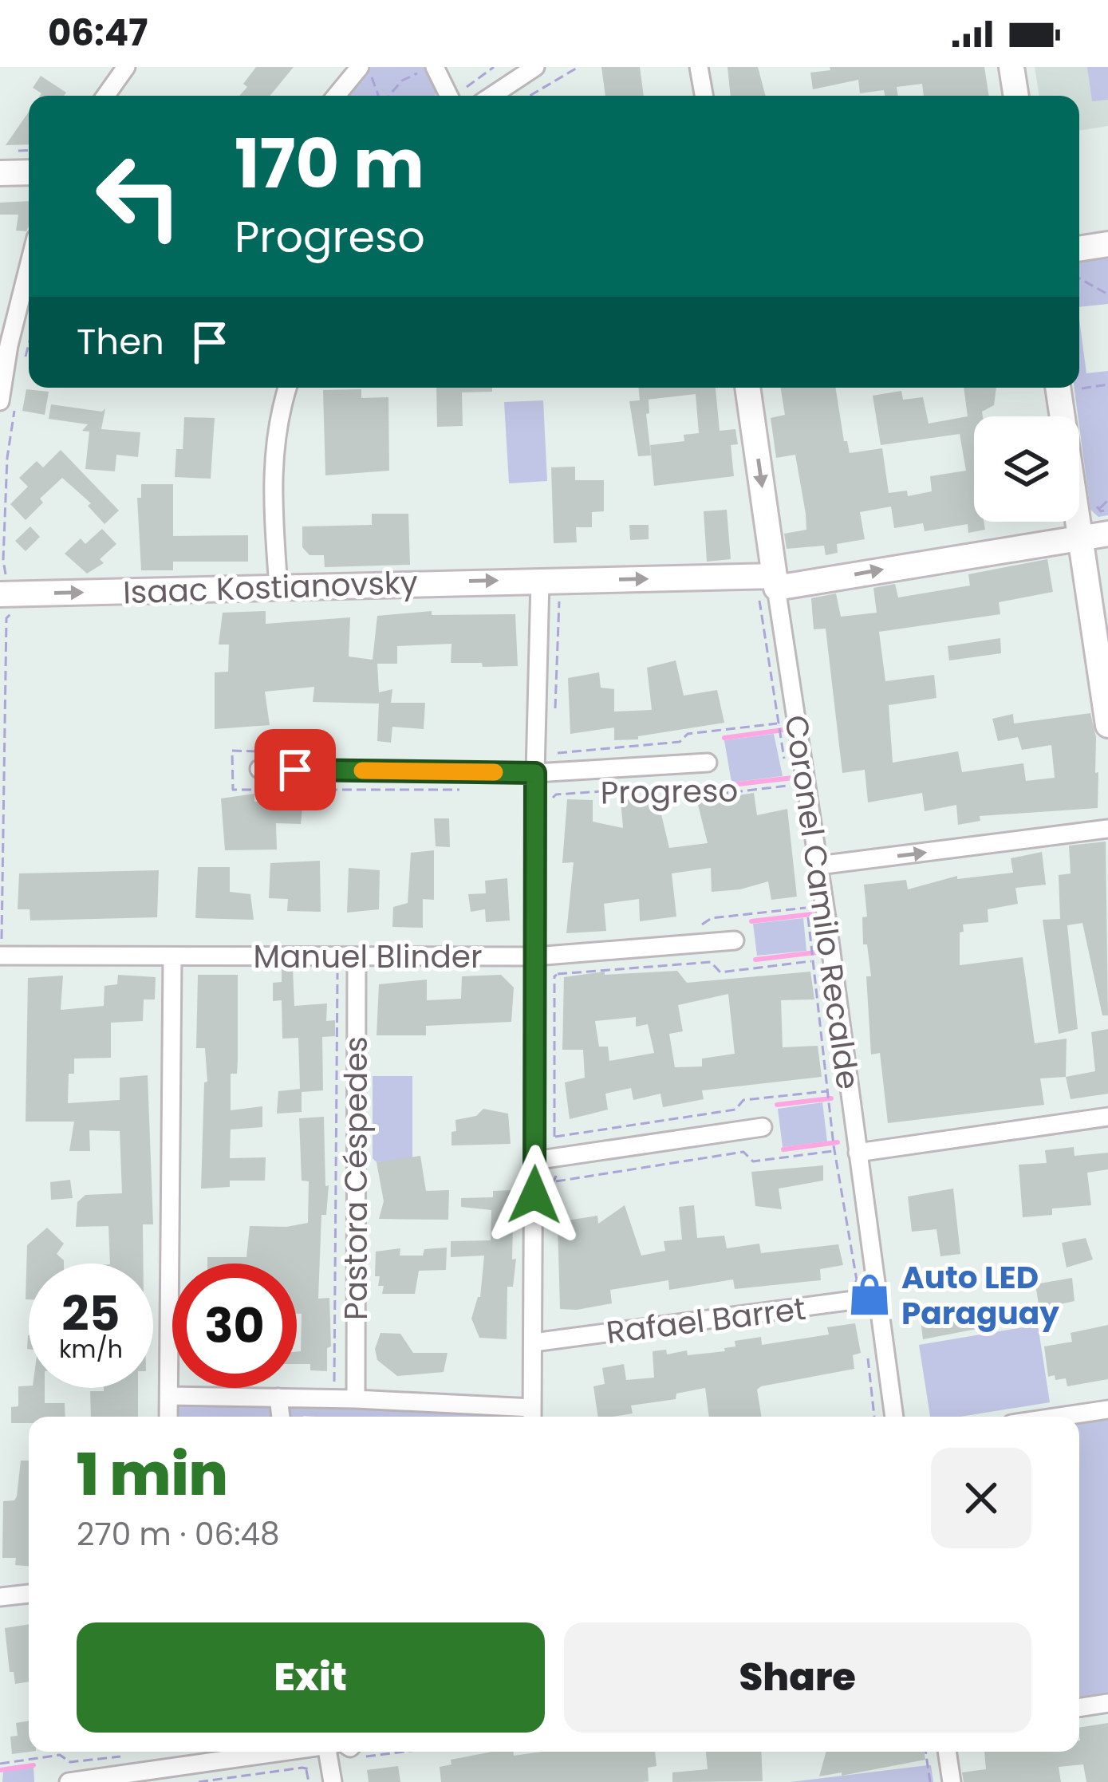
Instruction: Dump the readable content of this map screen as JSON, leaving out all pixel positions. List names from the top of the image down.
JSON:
{
  "streets": {
    "street": [
      "Isaac Kostianovsky",
      "Progreso",
      "Coronel Camilo Recalde",
      "Manuel Blinder",
      "Pastora Céspedes",
      "Rafael Barret"
    ]
  },
  "crossings": [
    ["Isaac Kostianovsky", "Coronel Camilo Recalde"],
    ["Progreso", "Coronel Camilo Recalde"],
    ["Coronel Camilo Recalde", "Rafael Barret"],
    ["Manuel Blinder", "Pastora Céspedes"]
  ],
  "one_way": ["Isaac Kostianovsky"],
  "places": {
    "shop": ["Auto LED Paraguay"]
  },
  "page": {
    "status": "06:47",
    "turn": ["170 m", "Progreso"],
    "then": "Then",
    "speed": "25 km/h",
    "limit": "30",
    "heading": ["1 min", "270 m · 06:48"],
    "buttons": ["Exit", "Share"]
  }
}
